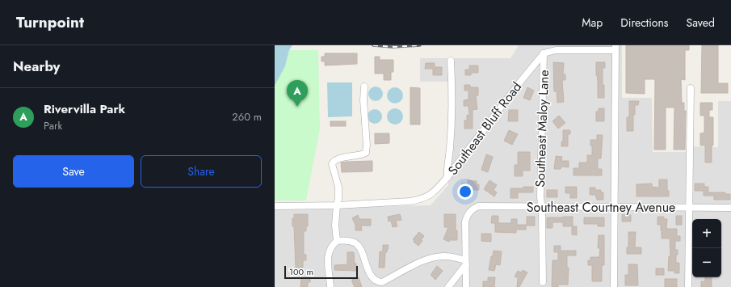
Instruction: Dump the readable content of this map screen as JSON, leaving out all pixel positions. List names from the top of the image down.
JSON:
{
  "streets": {
    "street": ["Southeast Bluff Road", "Southeast Maloy Lane", "Southeast Courtney Avenue"]
  },
  "crossings": [
    ["Southeast Bluff Road", "Southeast Maloy Lane"],
    ["Southeast Maloy Lane", "Southeast Courtney Avenue"]
  ],
  "scale_bar": "100 m",
  "page": {
    "header": "Turnpoint",
    "nav": ["Map", "Directions", "Saved"],
    "heading": "Nearby",
    "pins": "A",
    "list": [
      {
        "mark": "A",
        "name": "Rivervilla Park",
        "note": "Park",
        "value": "260 m"
      }
    ],
    "buttons": ["Save", "Share"],
    "map_buttons": ["+", "−"],
    "scale": "100 m"
  }
}
